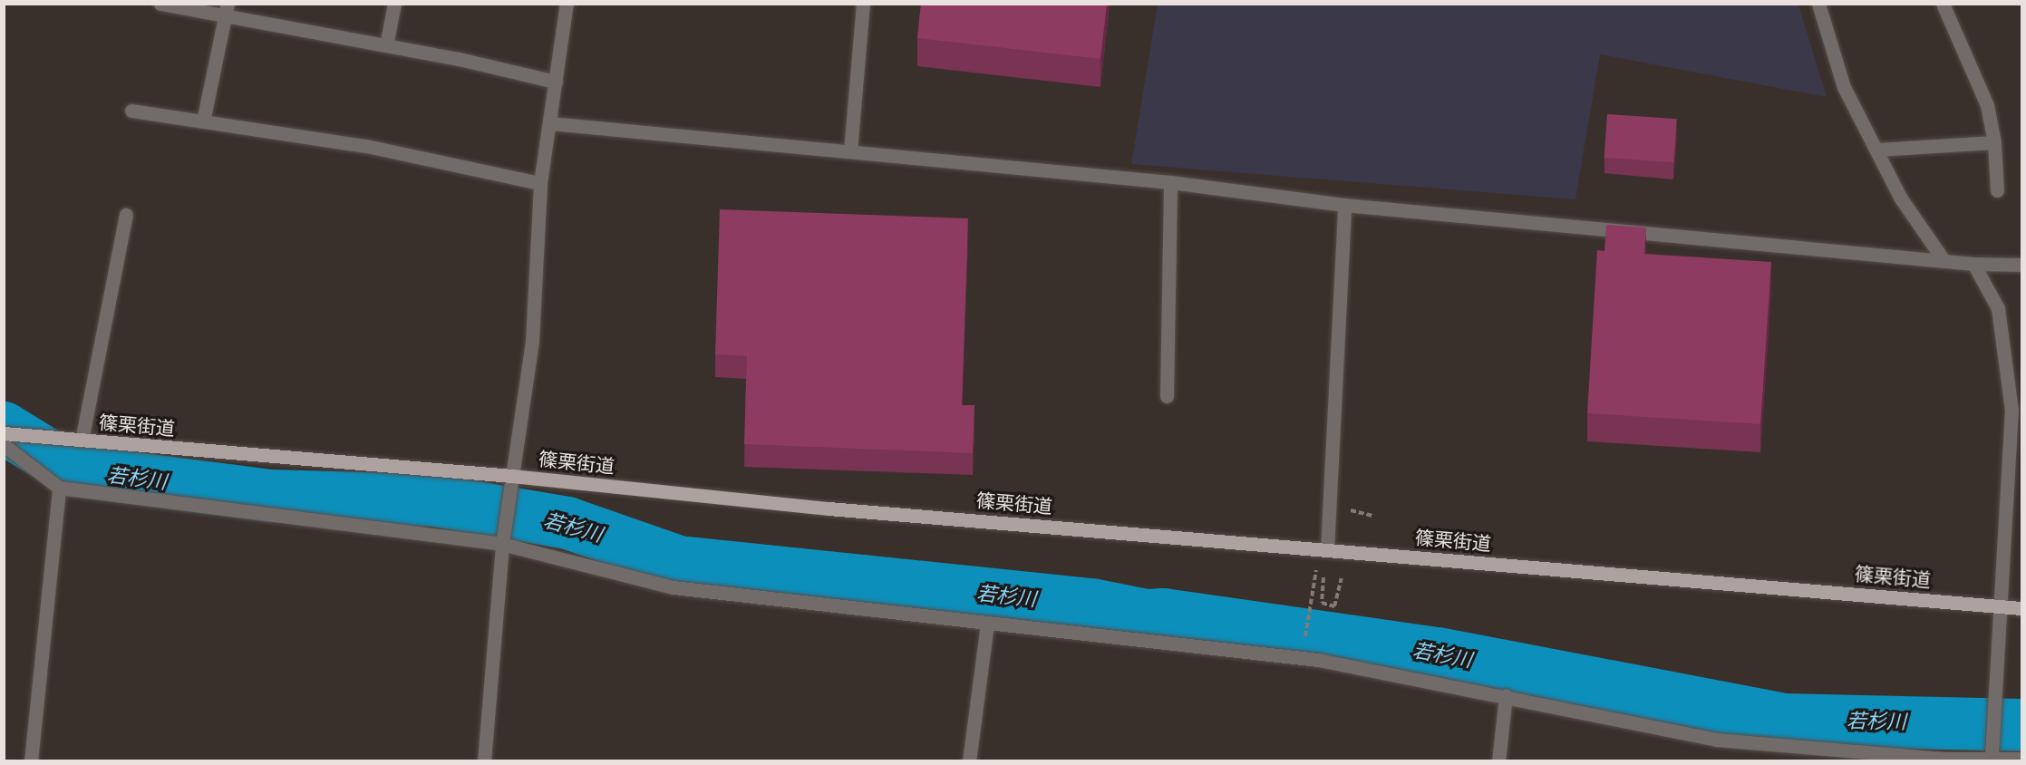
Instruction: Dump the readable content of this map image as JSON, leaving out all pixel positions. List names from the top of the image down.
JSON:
{
  "streets": {
    "main road": ["篠栗街道"]
  },
  "water": ["若杉川"]
}
